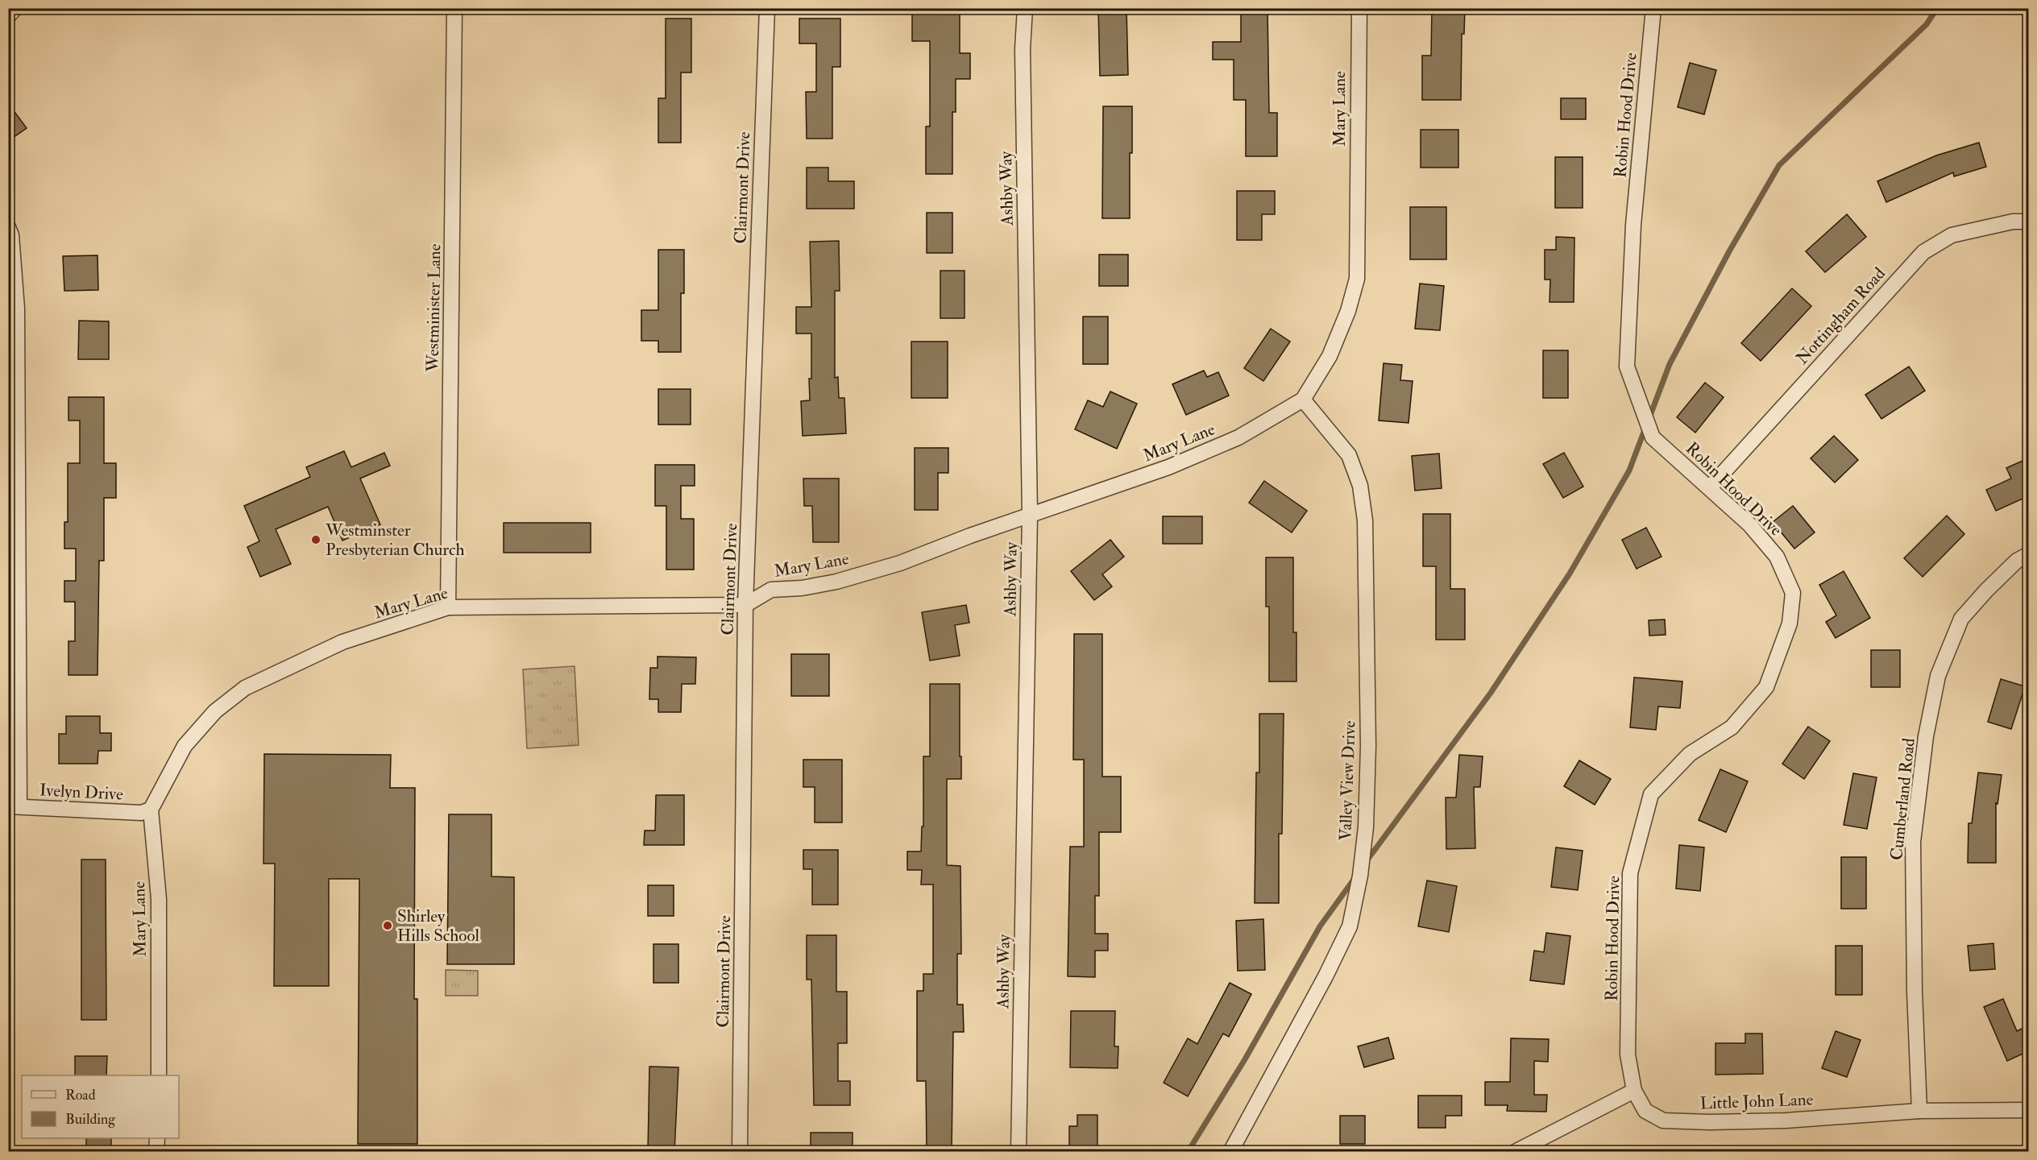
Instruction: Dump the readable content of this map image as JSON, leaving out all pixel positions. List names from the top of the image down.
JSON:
{
  "streets": {
    "street": [
      "Mary Lane",
      "Robin Hood Drive",
      "Clairmont Drive",
      "Ashby Way",
      "Westminister Lane",
      "Nottingham Road",
      "Valley View Drive",
      "Ivelyn Drive",
      "Cumberland Road",
      "Little John Lane"
    ]
  },
  "crossings": [
    ["Mary Lane", "Clairmont Drive"],
    ["Mary Lane", "Ashby Way"],
    ["Mary Lane", "Westminister Lane"],
    ["Mary Lane", "Valley View Drive"],
    ["Mary Lane", "Ivelyn Drive"],
    ["Robin Hood Drive", "Nottingham Road"],
    ["Robin Hood Drive", "Little John Lane"],
    ["Cumberland Road", "Little John Lane"]
  ],
  "places": ["Westminster Presbyterian Church", "Shirley Hills School"],
  "legend": ["Road", "Building"]
}
